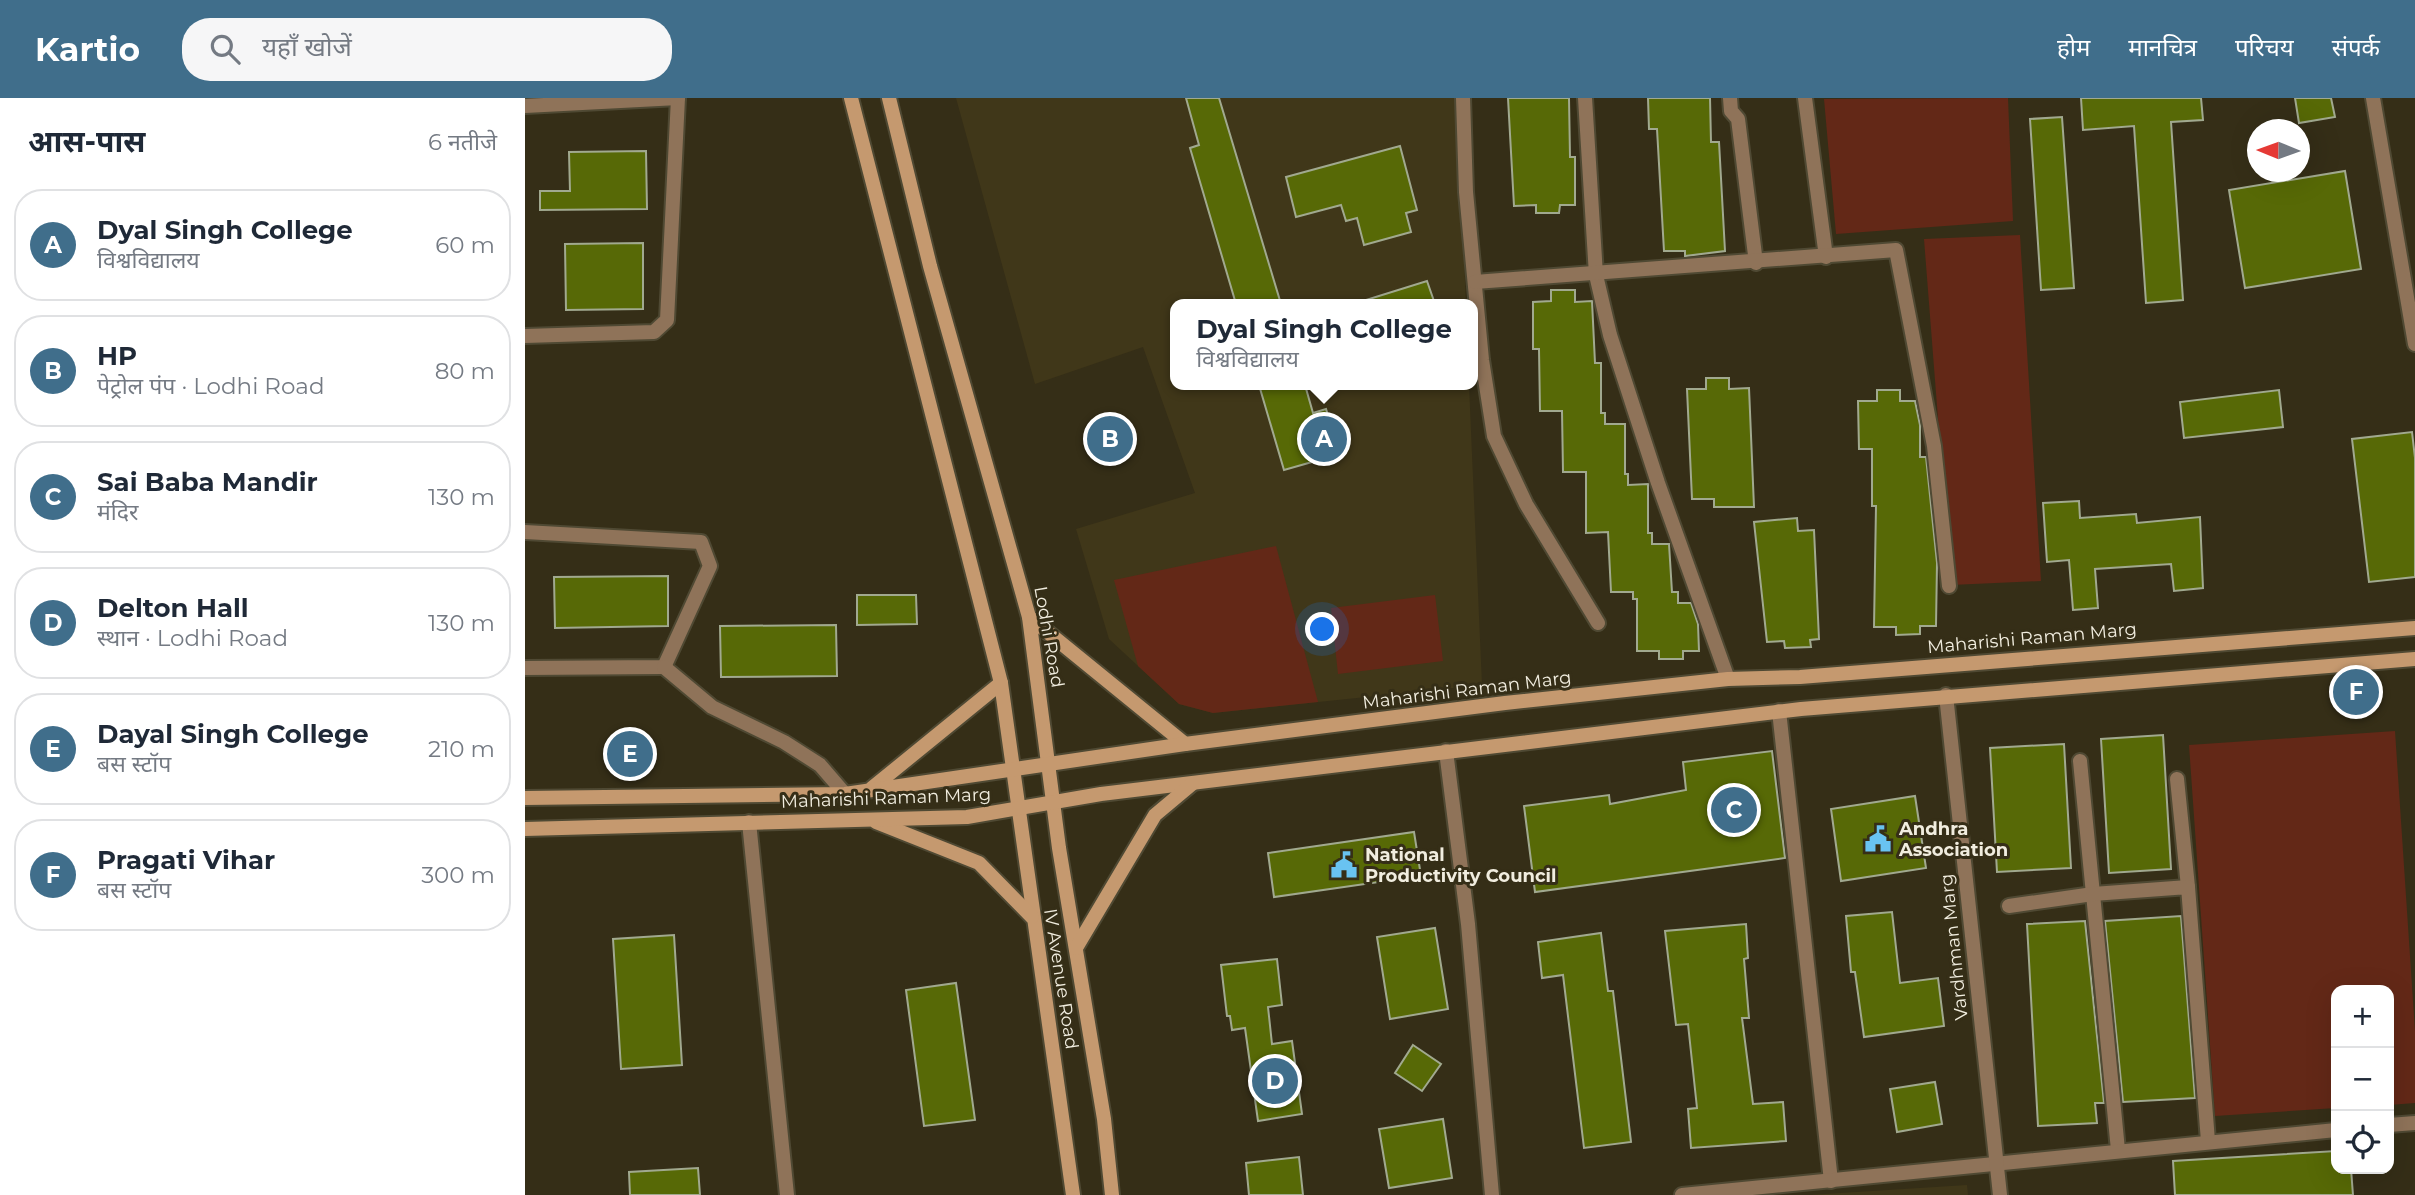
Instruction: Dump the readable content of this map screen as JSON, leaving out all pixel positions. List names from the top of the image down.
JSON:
{
  "streets": {
    "main road": ["Lodhi Road", "Maharishi Raman Marg", "IV Avenue Road"],
    "street": ["Vardhman Marg"]
  },
  "crossings": [
    ["Lodhi Road", "Maharishi Raman Marg"],
    ["Maharishi Raman Marg", "Vardhman Marg"],
    ["Maharishi Raman Marg", "IV Avenue Road"]
  ],
  "places": {
    "public building": ["Andhra Association", "National Productivity Council"]
  },
  "north": "left",
  "page": {
    "header": "Kartio",
    "search": "यहाँ खोजें",
    "nav": [
      "होम",
      "मानचित्र",
      "परिचय",
      "संपर्क"
    ],
    "heading": ["आस-पास", "6 नतीजे"],
    "list": [
      {
        "mark": "A",
        "name": "Dyal Singh College",
        "note": "विश्वविद्यालय",
        "value": "60 m"
      },
      {
        "mark": "B",
        "name": "HP",
        "note": "पेट्रोल पंप · Lodhi Road",
        "value": "80 m"
      },
      {
        "mark": "C",
        "name": "Sai Baba Mandir",
        "note": "मंदिर",
        "value": "130 m"
      },
      {
        "mark": "D",
        "name": "Delton Hall",
        "note": "स्थान · Lodhi Road",
        "value": "130 m"
      },
      {
        "mark": "E",
        "name": "Dayal Singh College",
        "note": "बस स्टॉप",
        "value": "210 m"
      },
      {
        "mark": "F",
        "name": "Pragati Vihar",
        "note": "बस स्टॉप",
        "value": "300 m"
      }
    ],
    "popup": ["Dyal Singh College", "विश्वविद्यालय"],
    "pins": [
      "A",
      "B",
      "F",
      "E",
      "C",
      "D"
    ],
    "map_buttons": ["+", "−"]
  }
}
